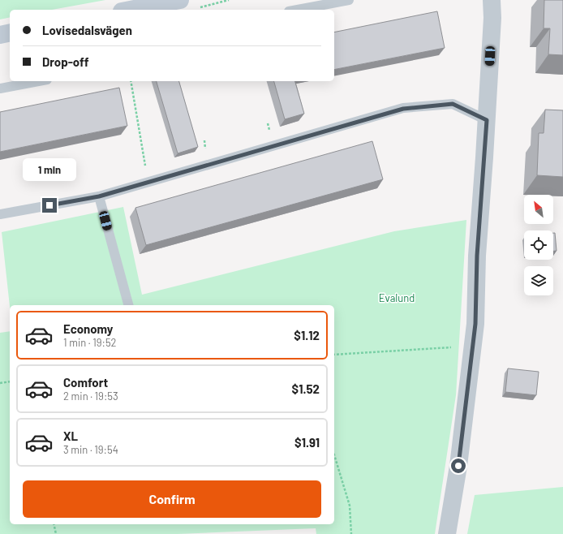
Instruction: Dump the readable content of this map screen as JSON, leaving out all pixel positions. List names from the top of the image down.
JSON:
{
  "parks": ["Evalund"],
  "north": "top left",
  "page": {
    "banner": ["Lovisedalsvägen", "Drop-off"],
    "bubble": "1 min",
    "list": [
      {
        "name": "Economy",
        "note": "1 min · 19:52",
        "value": "$1.12"
      },
      {
        "name": "Comfort",
        "note": "2 min · 19:53",
        "value": "$1.52"
      },
      {
        "name": "XL",
        "note": "3 min · 19:54",
        "value": "$1.91"
      }
    ],
    "buttons": "Confirm"
  }
}
